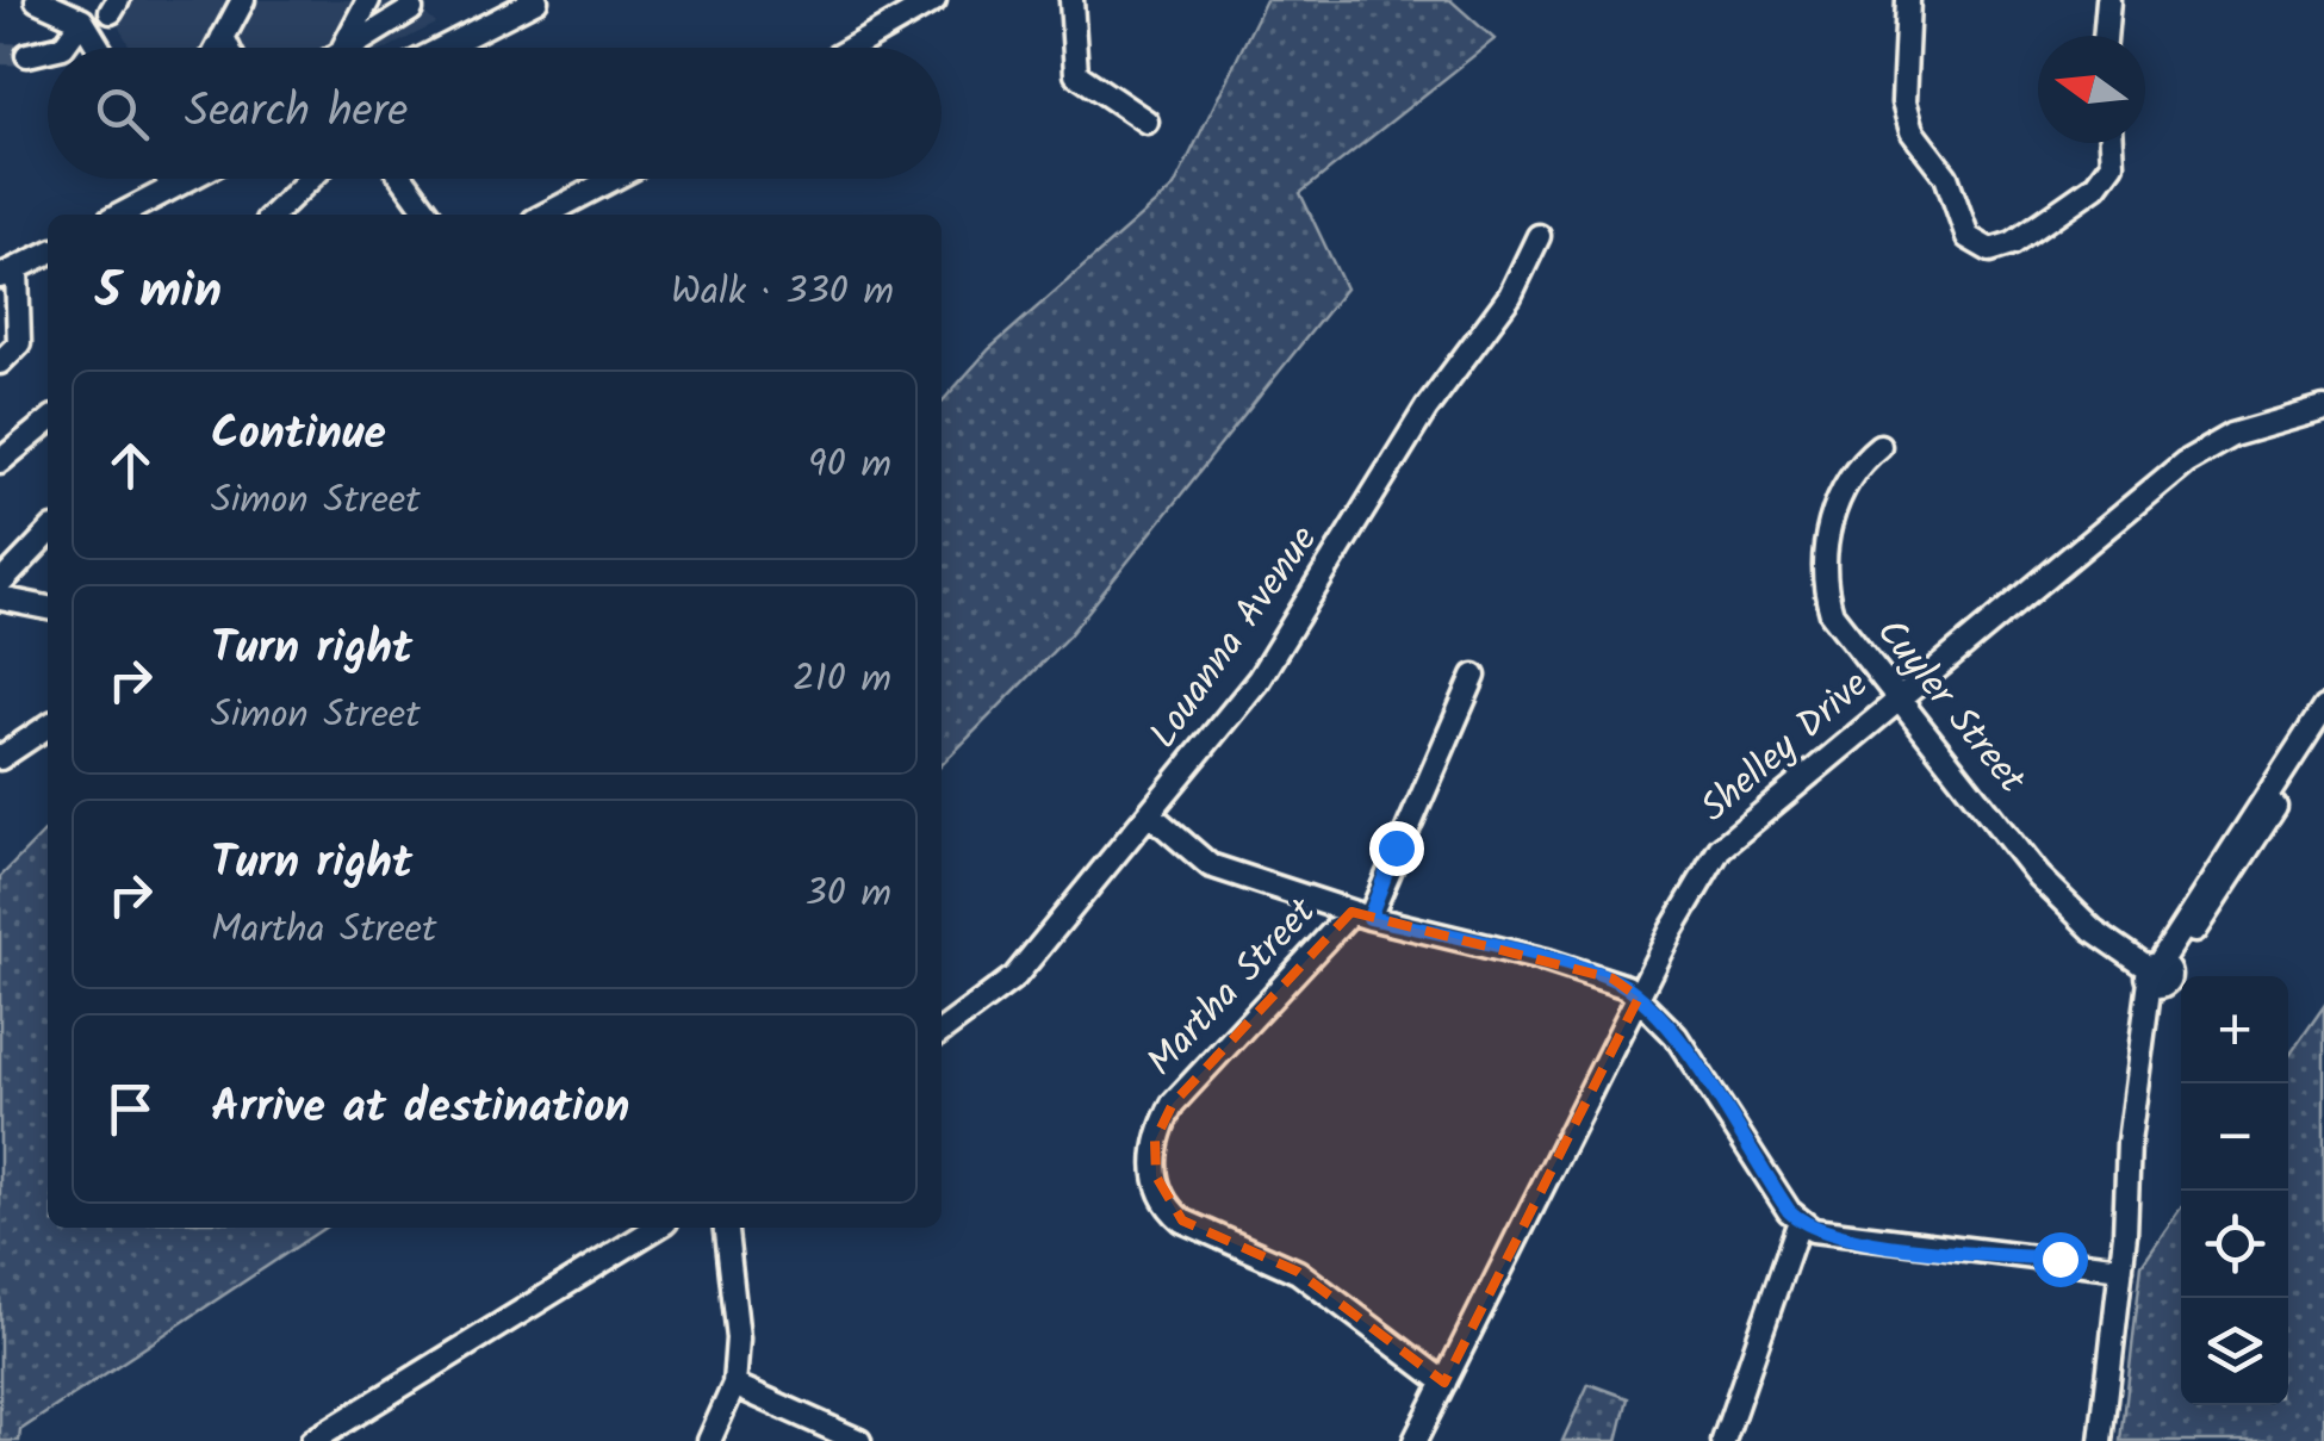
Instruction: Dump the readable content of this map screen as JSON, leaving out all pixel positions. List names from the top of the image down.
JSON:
{
  "streets": {
    "street": [
      "Louanna Avenue",
      "Cuyler Street",
      "Shelley Drive",
      "Martha Street"
    ]
  },
  "crossings": [
    ["Cuyler Street", "Shelley Drive"],
    ["Shelley Drive", "Martha Street"]
  ],
  "north": "left",
  "page": {
    "search": "Search here",
    "heading": ["5 min", "Walk · 330 m"],
    "list": [
      ["Continue", "Simon Street", "90 m"],
      ["Turn right", "Simon Street", "210 m"],
      ["Turn right", "Martha Street", "30 m"],
      "Arrive at destination"
    ],
    "map_buttons": ["+", "−"]
  }
}
